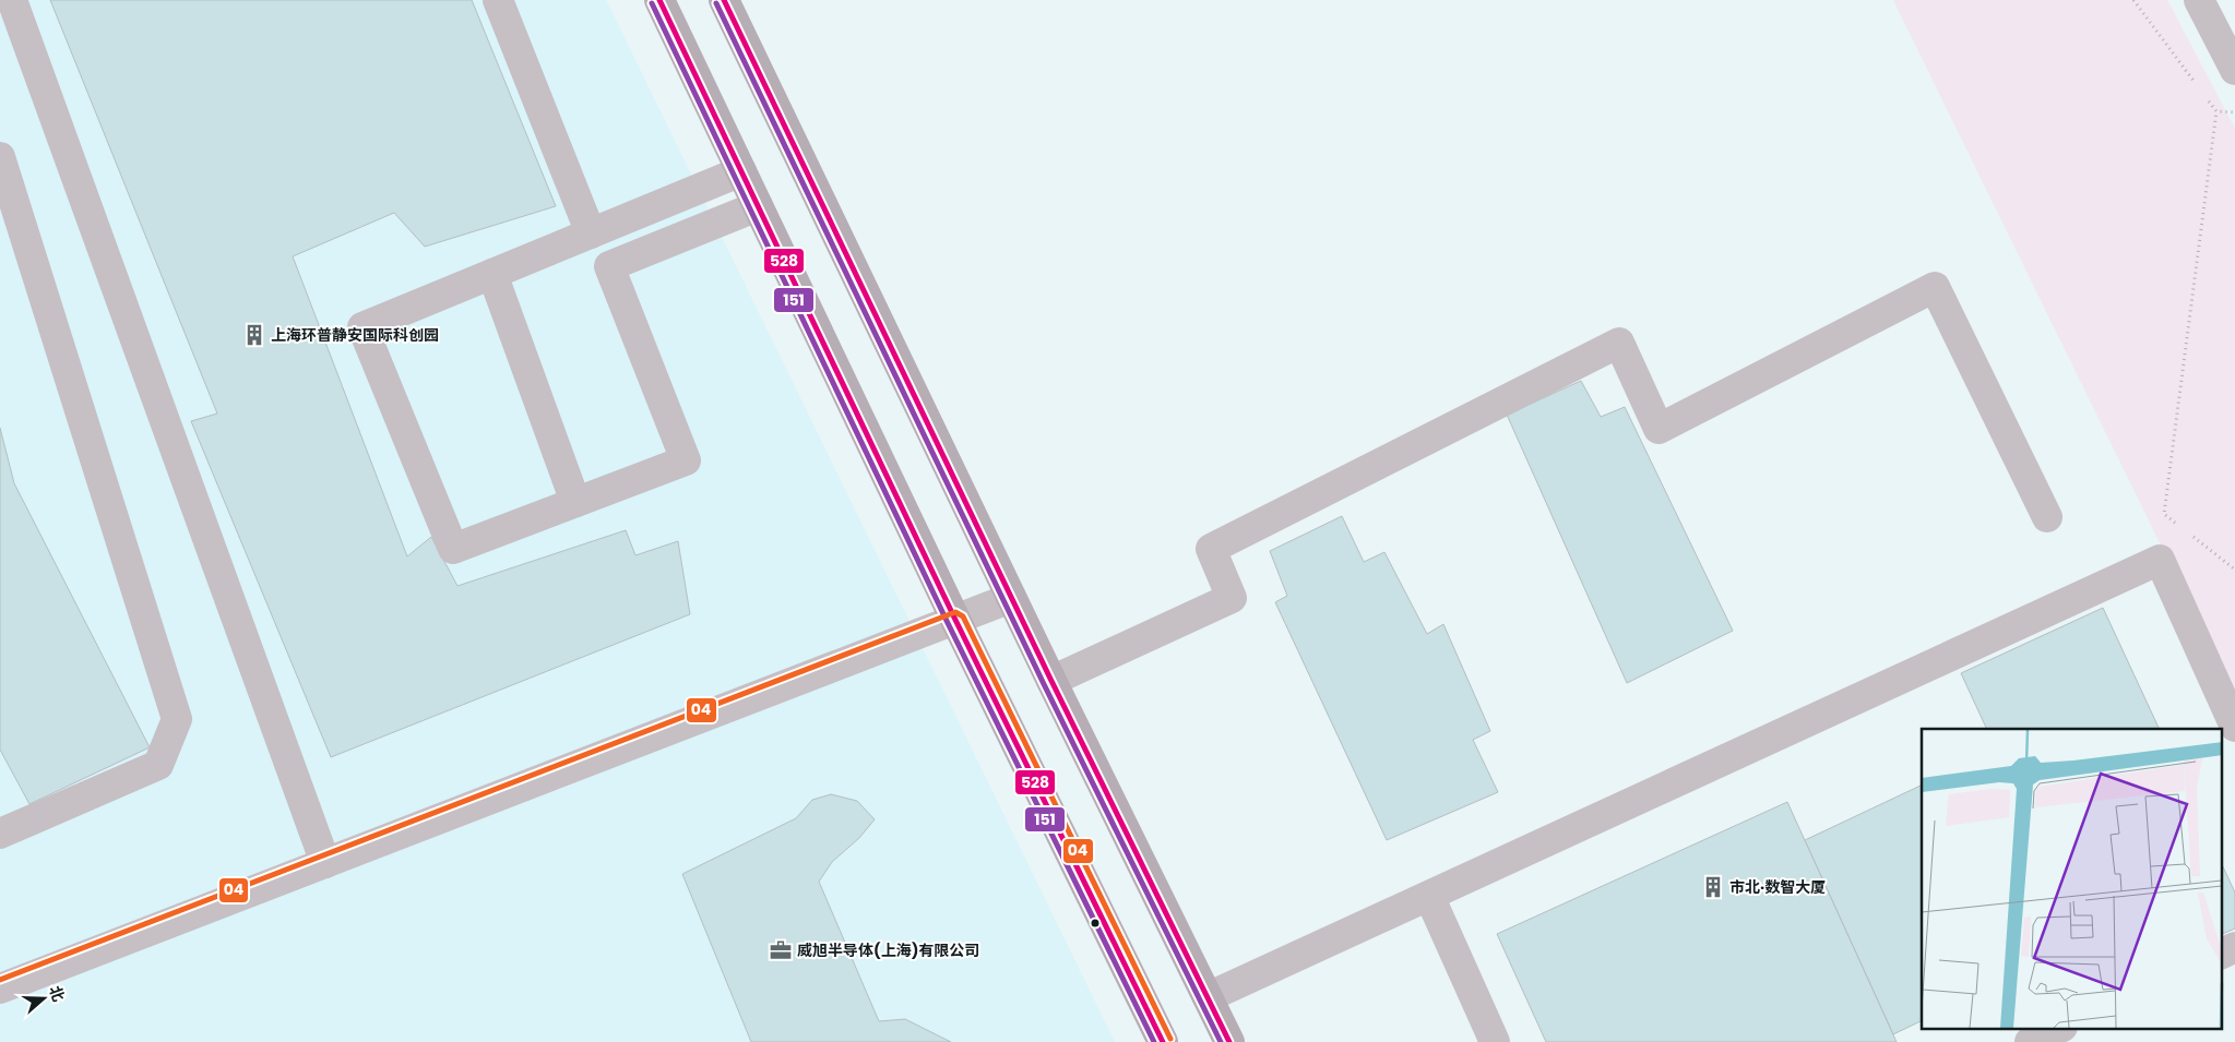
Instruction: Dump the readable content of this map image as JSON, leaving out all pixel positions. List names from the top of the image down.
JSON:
{
  "places": {
    "building": ["上海环普静安国际科创园", "市北·数智大厦"],
    "office": ["威旭半导体(上海)有限公司"]
  },
  "lines": ["transit line 528", "transit line 151", "transit line 04"],
  "north": "right"
}
